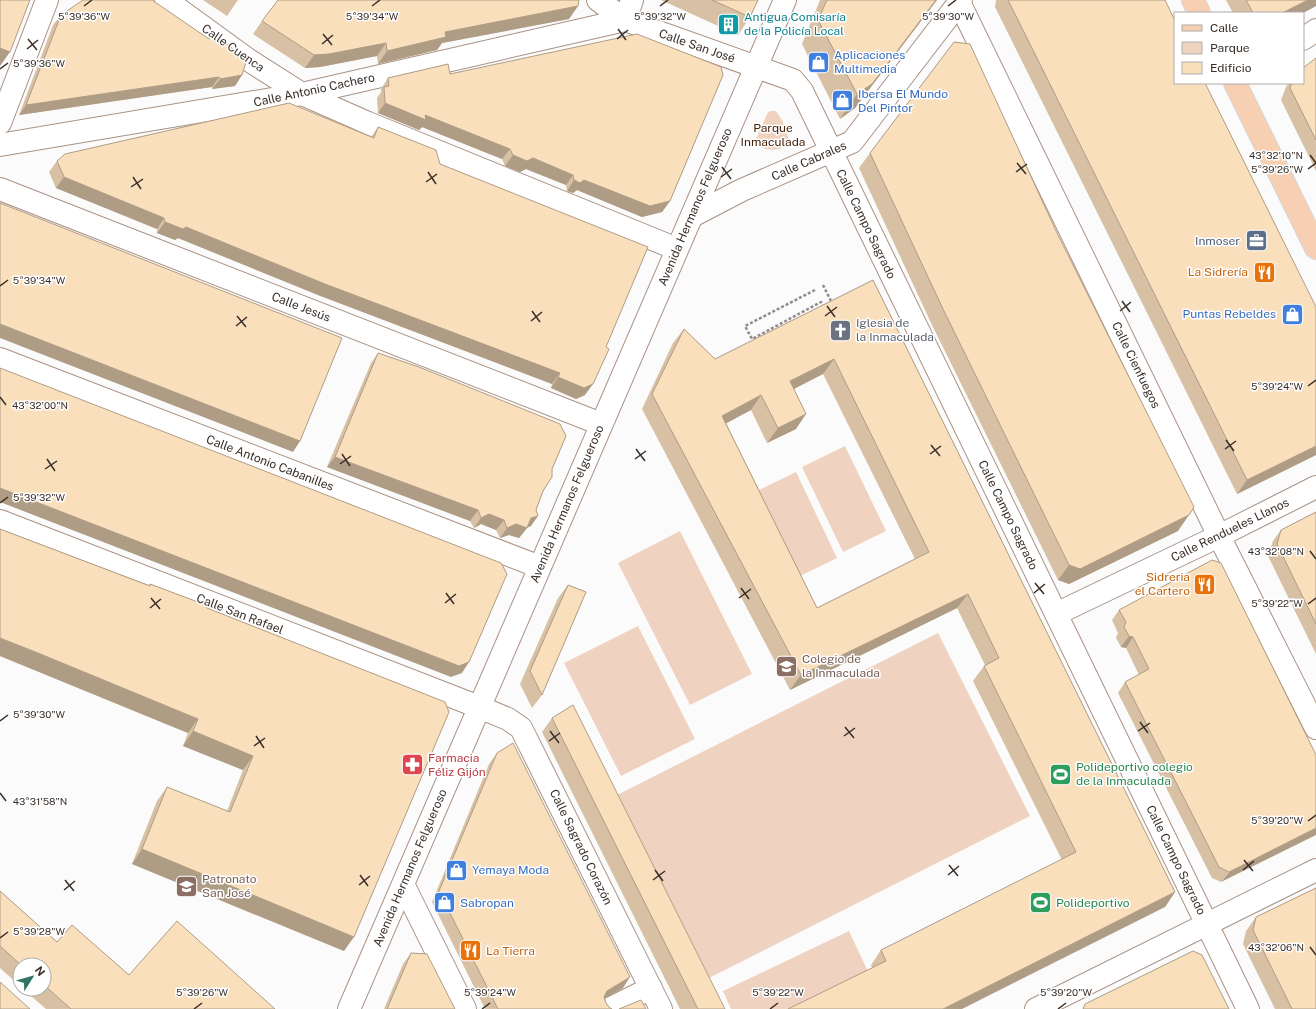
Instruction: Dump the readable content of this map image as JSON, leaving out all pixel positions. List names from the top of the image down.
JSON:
{
  "streets": {
    "street": [
      "Calle San José",
      "Calle Cuenca",
      "Calle Antonio Cachero",
      "Calle Cabrales",
      "Avenida Hermanos Felgueroso",
      "Calle Campo Sagrado",
      "Calle Jesús",
      "Calle Cienfuegos",
      "Calle Antonio Cabanilles",
      "Calle Rendueles Llanos",
      "Calle San Rafael",
      "Calle Sagrado Corazón"
    ]
  },
  "crossings": [
    ["Calle San José", "Calle Antonio Cachero"],
    ["Calle San José", "Avenida Hermanos Felgueroso"],
    ["Calle San José", "Calle Campo Sagrado"],
    ["Calle Cuenca", "Calle Antonio Cachero"],
    ["Calle Cuenca", "Avenida Hermanos Felgueroso"],
    ["Calle Cabrales", "Avenida Hermanos Felgueroso"],
    ["Calle Cabrales", "Calle Campo Sagrado"],
    ["Calle Cabrales", "Calle Cienfuegos"],
    ["Avenida Hermanos Felgueroso", "Calle Campo Sagrado"],
    ["Avenida Hermanos Felgueroso", "Calle Jesús"],
    ["Avenida Hermanos Felgueroso", "Calle Antonio Cabanilles"],
    ["Avenida Hermanos Felgueroso", "Calle San Rafael"],
    ["Avenida Hermanos Felgueroso", "Calle Sagrado Corazón"],
    ["Calle Campo Sagrado", "Calle Rendueles Llanos"],
    ["Calle Cienfuegos", "Calle Rendueles Llanos"],
    ["Calle San Rafael", "Calle Sagrado Corazón"]
  ],
  "parks": ["Parque Inmaculada"],
  "places": {
    "building": ["Antigua Comisaría de la Policía Local"],
    "shop": [
      "Aplicaciones Multimedia",
      "Ibersa El Mundo Del Pintor",
      "Puntas Rebeldes",
      "Yemaya Moda",
      "Sabropan"
    ],
    "office": ["Inmoser"],
    "restaurant": ["La Sidrería", "Sidreria el Cartero", "La Tierra"],
    "church": ["Iglesia de la Inmaculada"],
    "school or university": ["Colegio de la Inmaculada", "Patronato San José"],
    "pharmacy": ["Farmacia Féliz Gijón"],
    "sports": ["Polideportivo colegio de la Inmaculada", "Polideportivo"]
  },
  "legend": ["Calle", "Parque", "Edificio"],
  "north": "top right",
  "coordinates": [
    "5°39'36\"W",
    "5°39'34\"W",
    "5°39'32\"W",
    "5°39'30\"W",
    "43°32'10\"N",
    "5°39'26\"W",
    "5°39'24\"W",
    "43°32'00\"N",
    "43°32'08\"N",
    "5°39'22\"W",
    "43°31'58\"N",
    "5°39'20\"W",
    "5°39'28\"W",
    "43°32'06\"N"
  ]
}
